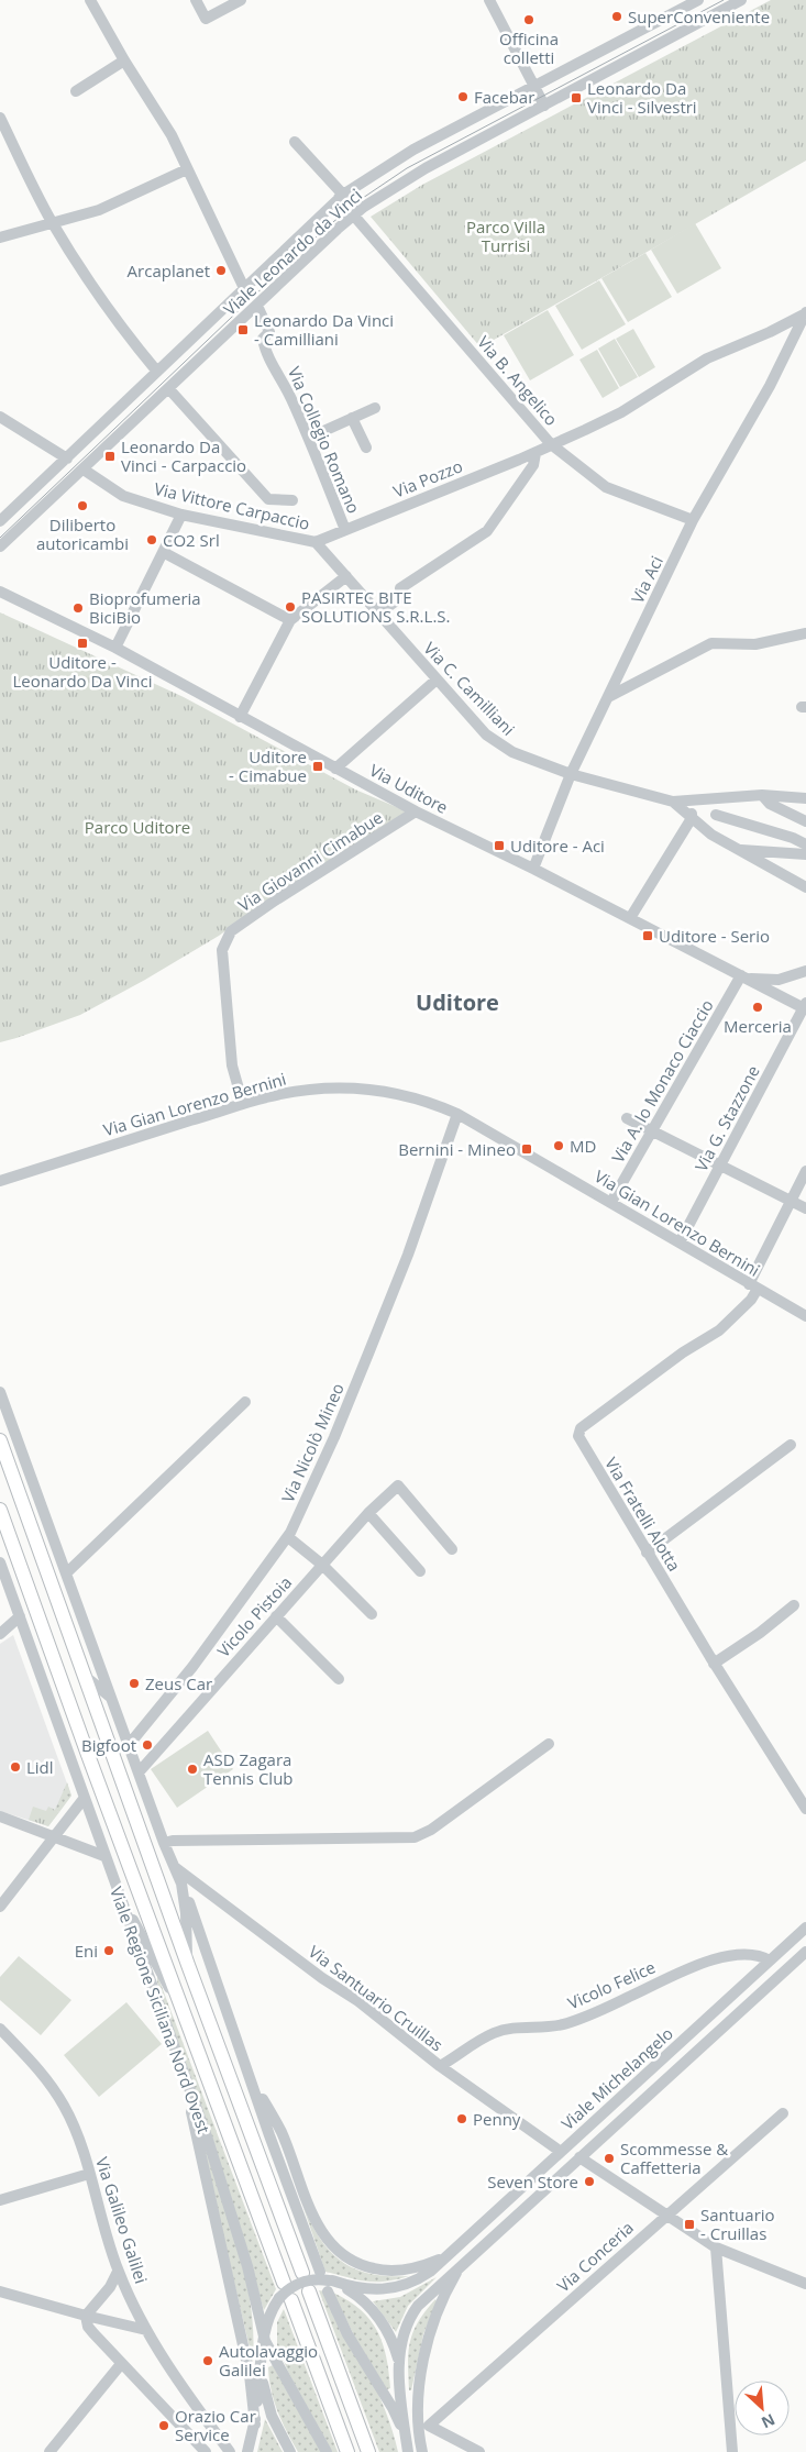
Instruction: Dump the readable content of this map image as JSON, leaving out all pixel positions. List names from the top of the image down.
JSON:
{
  "streets": {
    "main road": ["Viale Regione Siciliana Nord Ovest"],
    "street": [
      "Viale Leonardo da Vinci",
      "Via B. Angelico",
      "Via Collegio Romano",
      "Via Pozzo",
      "Via Vittore Carpaccio",
      "Via Aci",
      "Via C. Camilliani",
      "Via Uditore",
      "Via Giovanni Cimabue",
      "Via A. lo Monaco Ciaccio",
      "Via Gian Lorenzo Bernini",
      "Via G. Stazzone",
      "Via Nicolò Mineo",
      "Via Fratelli Alotta",
      "Vicolo Pistoia",
      "Vicolo Felice",
      "Via Santuario Cruillas",
      "Viale Michelangelo",
      "Via Galileo Galilei",
      "Via Conceria"
    ]
  },
  "crossings": [
    ["Viale Leonardo da Vinci", "Via B. Angelico"],
    ["Viale Leonardo da Vinci", "Via Collegio Romano"],
    ["Viale Leonardo da Vinci", "Via Vittore Carpaccio"],
    ["Via B. Angelico", "Via Pozzo"],
    ["Via B. Angelico", "Via Aci"],
    ["Via Collegio Romano", "Via Pozzo"],
    ["Via Pozzo", "Via Vittore Carpaccio"],
    ["Via Pozzo", "Via Aci"],
    ["Via Pozzo", "Via C. Camilliani"],
    ["Via Vittore Carpaccio", "Via C. Camilliani"],
    ["Via Aci", "Via C. Camilliani"],
    ["Via Aci", "Via Uditore"],
    ["Via Uditore", "Via Giovanni Cimabue"],
    ["Via Uditore", "Via A. lo Monaco Ciaccio"],
    ["Via Uditore", "Via G. Stazzone"],
    ["Via Giovanni Cimabue", "Via Gian Lorenzo Bernini"],
    ["Via A. lo Monaco Ciaccio", "Via Gian Lorenzo Bernini"],
    ["Via Gian Lorenzo Bernini", "Via G. Stazzone"],
    ["Via Gian Lorenzo Bernini", "Via Nicolò Mineo"],
    ["Via Gian Lorenzo Bernini", "Via Fratelli Alotta"],
    ["Vicolo Felice", "Via Santuario Cruillas"],
    ["Vicolo Felice", "Viale Michelangelo"],
    ["Via Santuario Cruillas", "Viale Michelangelo"]
  ],
  "districts": ["Uditore"],
  "parks": ["Parco Villa Turrisi", "Parco Uditore"],
  "places": {
    "other": [
      "SuperConveniente",
      "Officina colletti",
      "Facebar",
      "Arcaplanet",
      "Diliberto autoricambi",
      "CO2 Srl",
      "PASIRTEC BITE SOLUTIONS S.R.L.S.",
      "Bioprofumeria BiciBio",
      "Merceria",
      "MD",
      "Zeus Car",
      "Bigfoot",
      "Lidl",
      "ASD Zagara Tennis Club",
      "Eni",
      "Penny",
      "Scommesse & Caffetteria",
      "Seven Store",
      "Autolavaggio Galilei",
      "Orazio Car Service"
    ],
    "transit": [
      "Leonardo Da Vinci - Silvestri",
      "Leonardo Da Vinci - Camilliani",
      "Leonardo Da Vinci - Carpaccio",
      "Uditore - Leonardo Da Vinci",
      "Uditore - Cimabue",
      "Uditore - Aci",
      "Uditore - Serio",
      "Bernini - Mineo",
      "Santuario - Cruillas"
    ]
  },
  "north": "bottom right"
}
